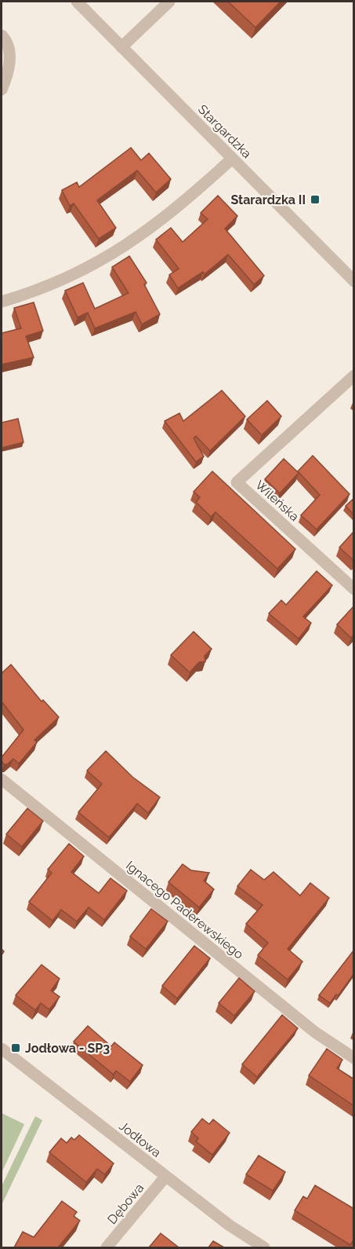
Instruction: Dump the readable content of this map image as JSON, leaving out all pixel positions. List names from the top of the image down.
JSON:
{
  "streets": {
    "street": [
      "Stargardzka",
      "Wileńska",
      "Ignacego Paderewskiego",
      "Jodłowa",
      "Dębowa"
    ]
  },
  "crossings": [
    ["Jodłowa", "Dębowa"]
  ],
  "places": {
    "transit": ["Starardzka II", "Jodłowa - SP3"]
  }
}
